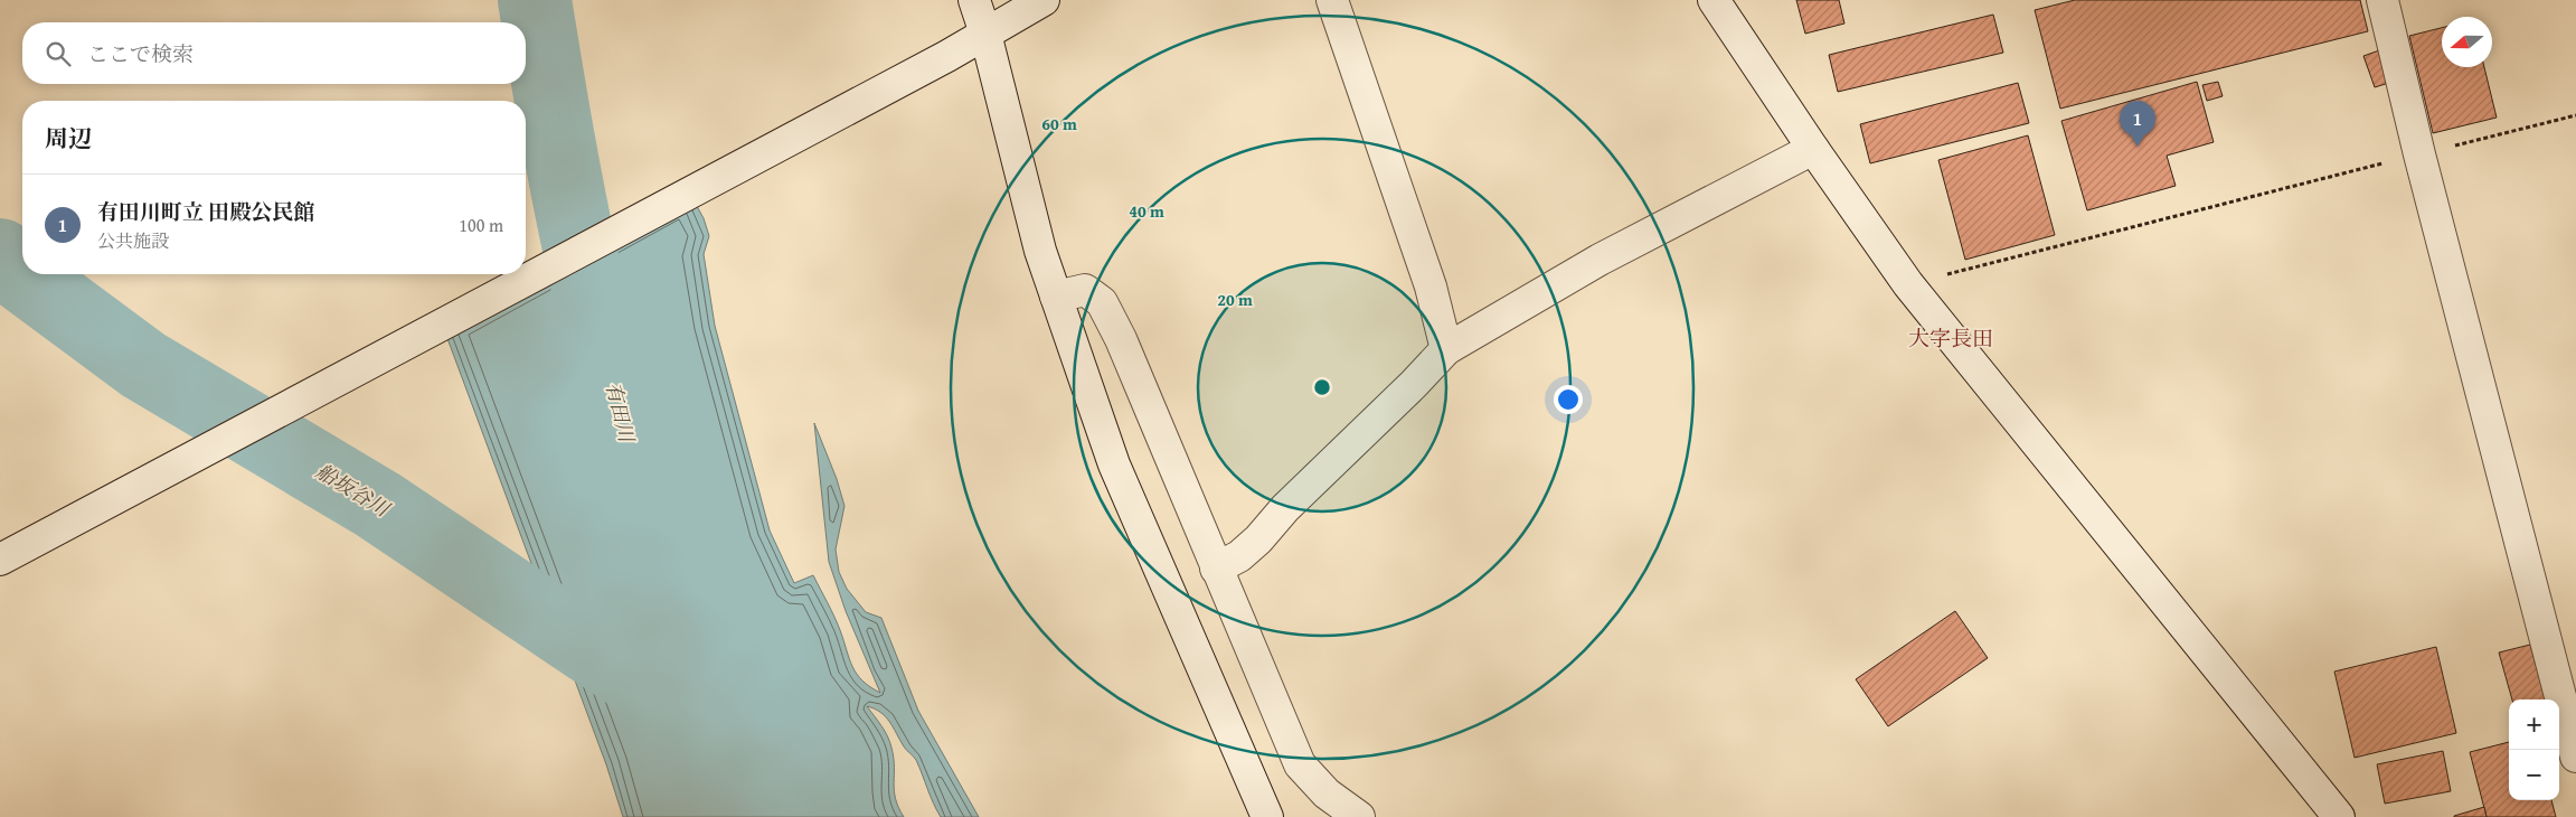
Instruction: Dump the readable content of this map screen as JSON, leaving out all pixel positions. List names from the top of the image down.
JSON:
{
  "districts": ["大字長田"],
  "water": ["有田川", "船坂谷川"],
  "north": "left",
  "page": {
    "search": "ここで検索",
    "pins": "1",
    "heading": "周辺",
    "list": [
      {
        "mark": "1",
        "name": "有田川町立 田殿公民館",
        "note": "公共施設",
        "value": "100 m"
      }
    ],
    "map_buttons": ["+", "−"]
  },
  "rings": ["60 m", "40 m", "20 m"]
}
